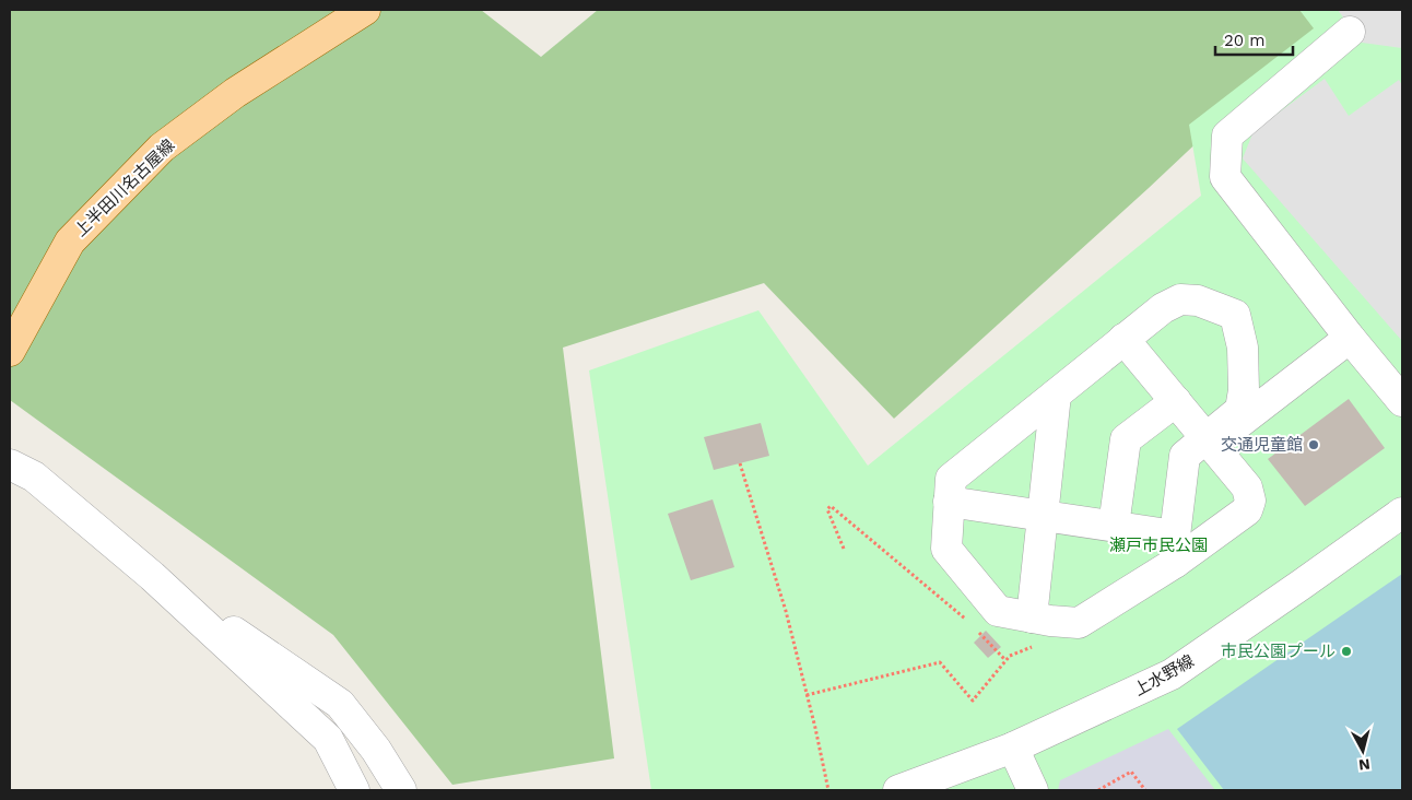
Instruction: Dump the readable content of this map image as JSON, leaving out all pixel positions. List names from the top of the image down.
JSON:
{
  "streets": {
    "main road": ["上半田川名古屋線"],
    "street": ["上水野線"]
  },
  "parks": ["瀬戸市民公園"],
  "places": ["交通児童館", "市民公園プール"],
  "scale_bar": "20 m",
  "north": "bottom"
}
